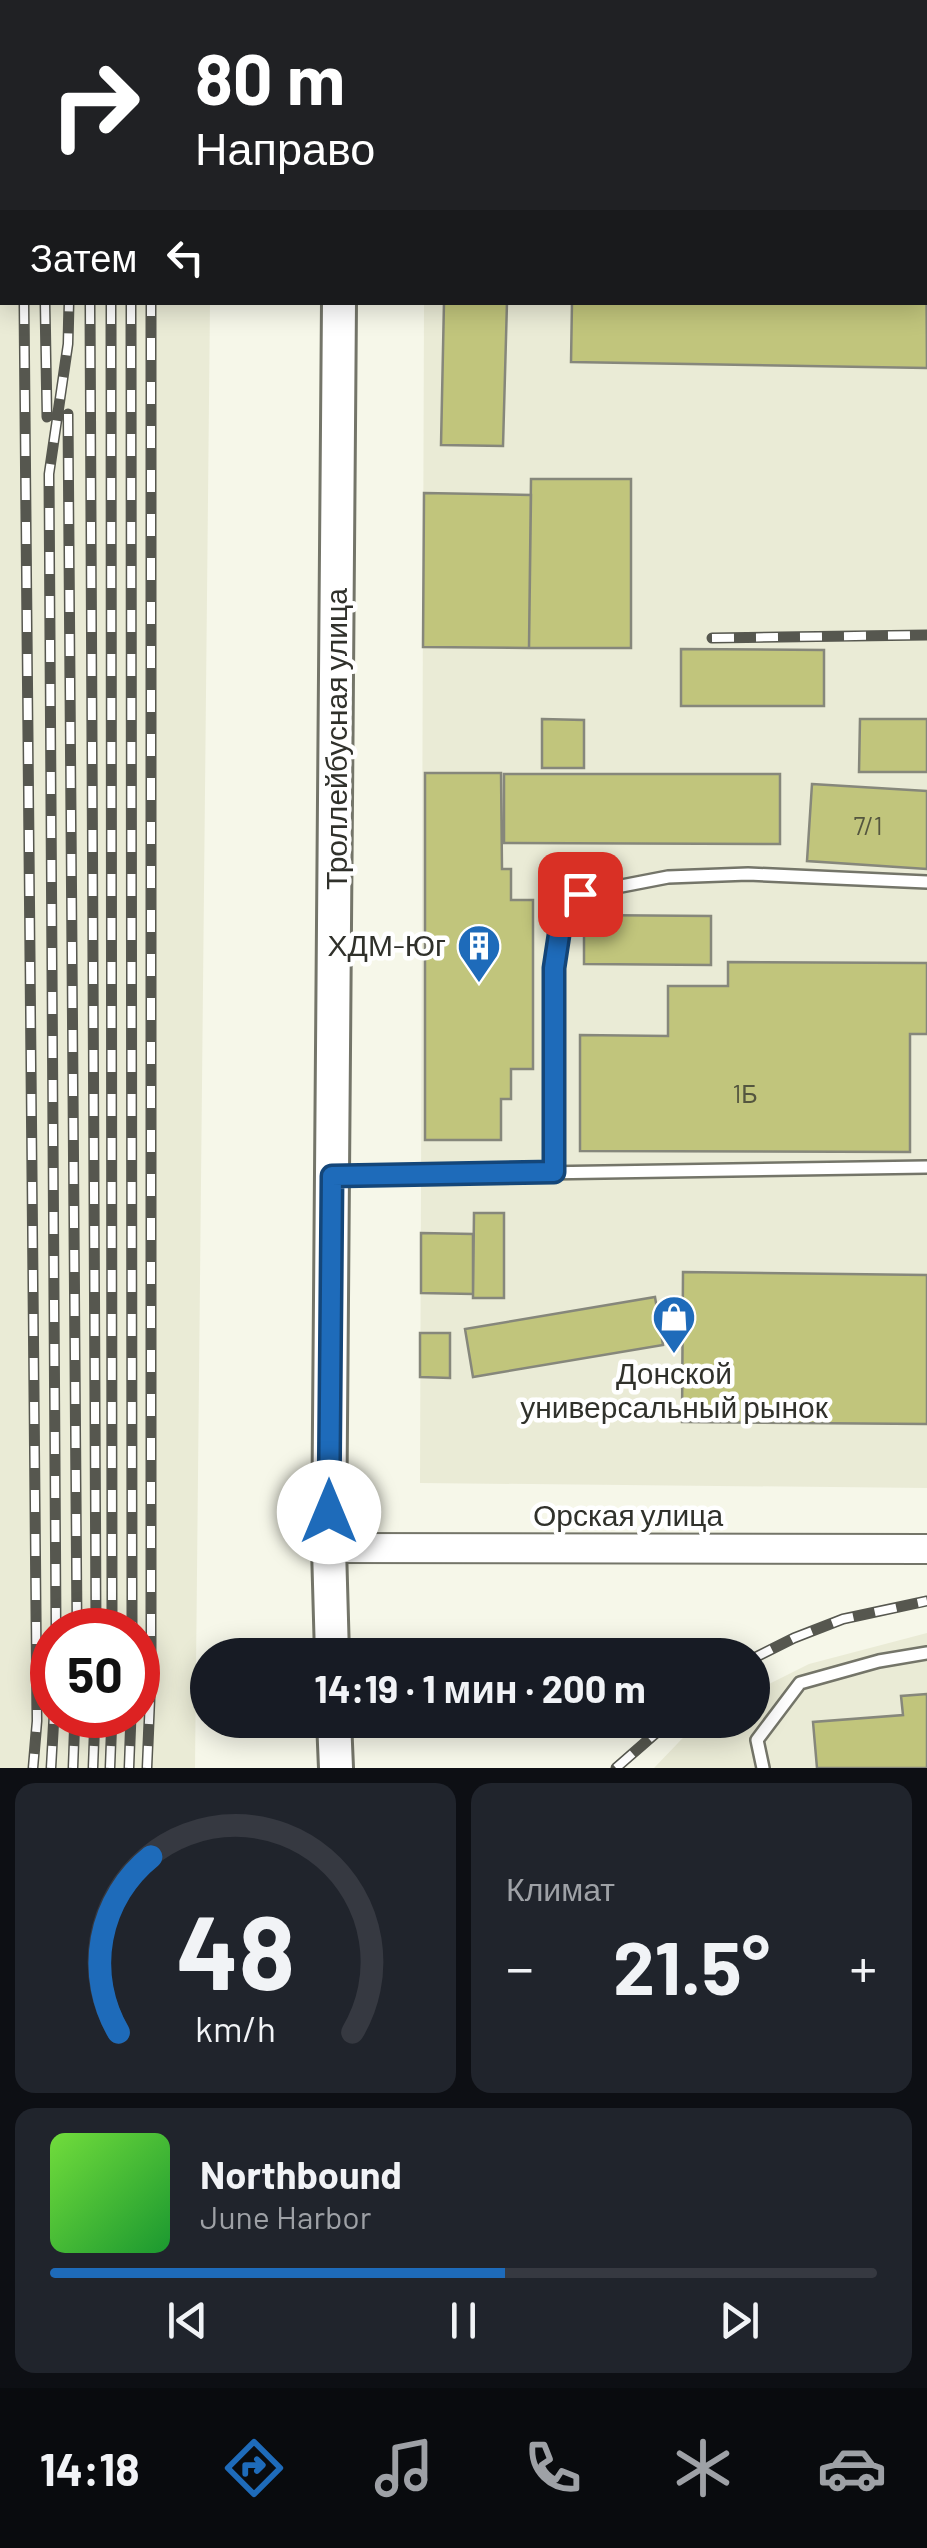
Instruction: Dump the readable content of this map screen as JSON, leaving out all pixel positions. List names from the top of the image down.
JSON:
{
  "streets": {
    "main road": ["Троллейбусная улица"],
    "street": ["Орская улица"]
  },
  "crossings": [
    ["Троллейбусная улица", "Орская улица"]
  ],
  "places": {
    "building": ["ХДМ-Юг"],
    "shop": ["Донской универсальный рынок"]
  },
  "house_numbers": ["7/1", "1Б"],
  "page": {
    "turn": ["80 m", "Направо"],
    "then": "Затем",
    "limit": "50",
    "trip": "14:19 · 1 мин · 200 m",
    "tile": "Климат",
    "heat": ["−", "21.5°", "+"],
    "song": ["Northbound", "June Harbor"],
    "tabs": "14:18",
    "gauge": ["48", "km/h"]
  }
}
